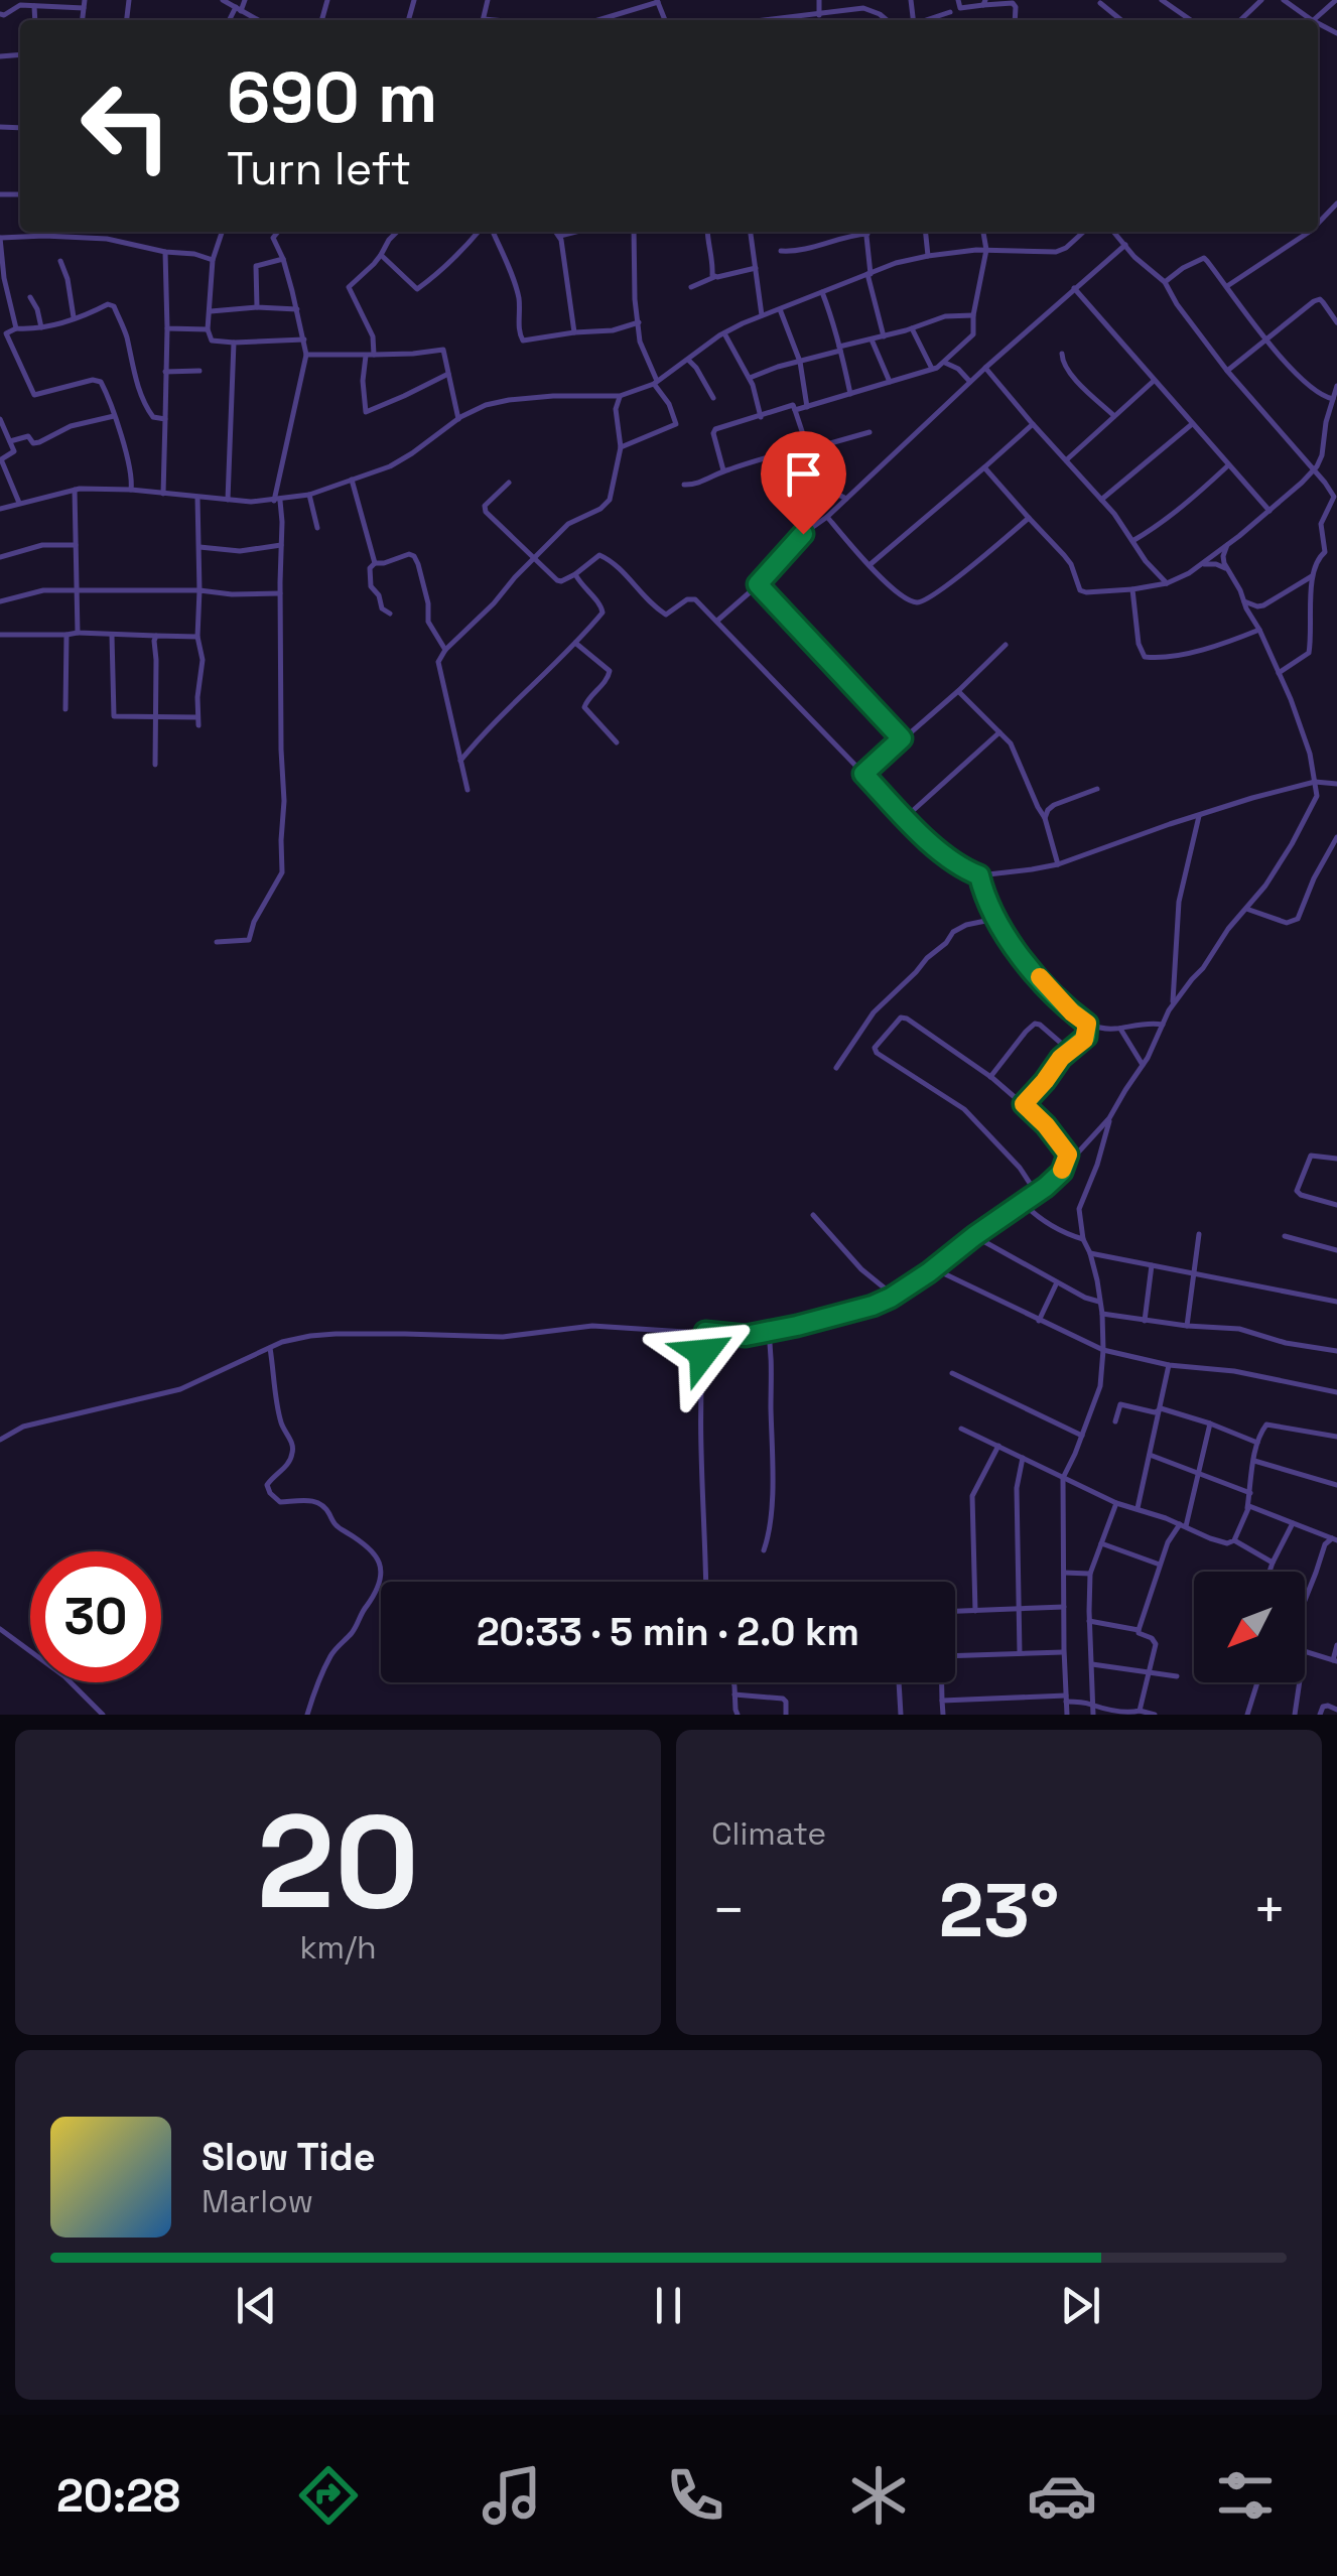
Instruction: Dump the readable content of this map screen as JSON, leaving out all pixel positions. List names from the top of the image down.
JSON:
{
  "north": "bottom left",
  "page": {
    "turn": ["690 m", "Turn left"],
    "limit": "30",
    "trip": "20:33 · 5 min · 2.0 km",
    "tile": [
      ["20", "km/h"],
      "Climate"
    ],
    "heat": ["−", "23°", "+"],
    "song": ["Slow Tide", "Marlow"],
    "tabs": "20:28"
  }
}
